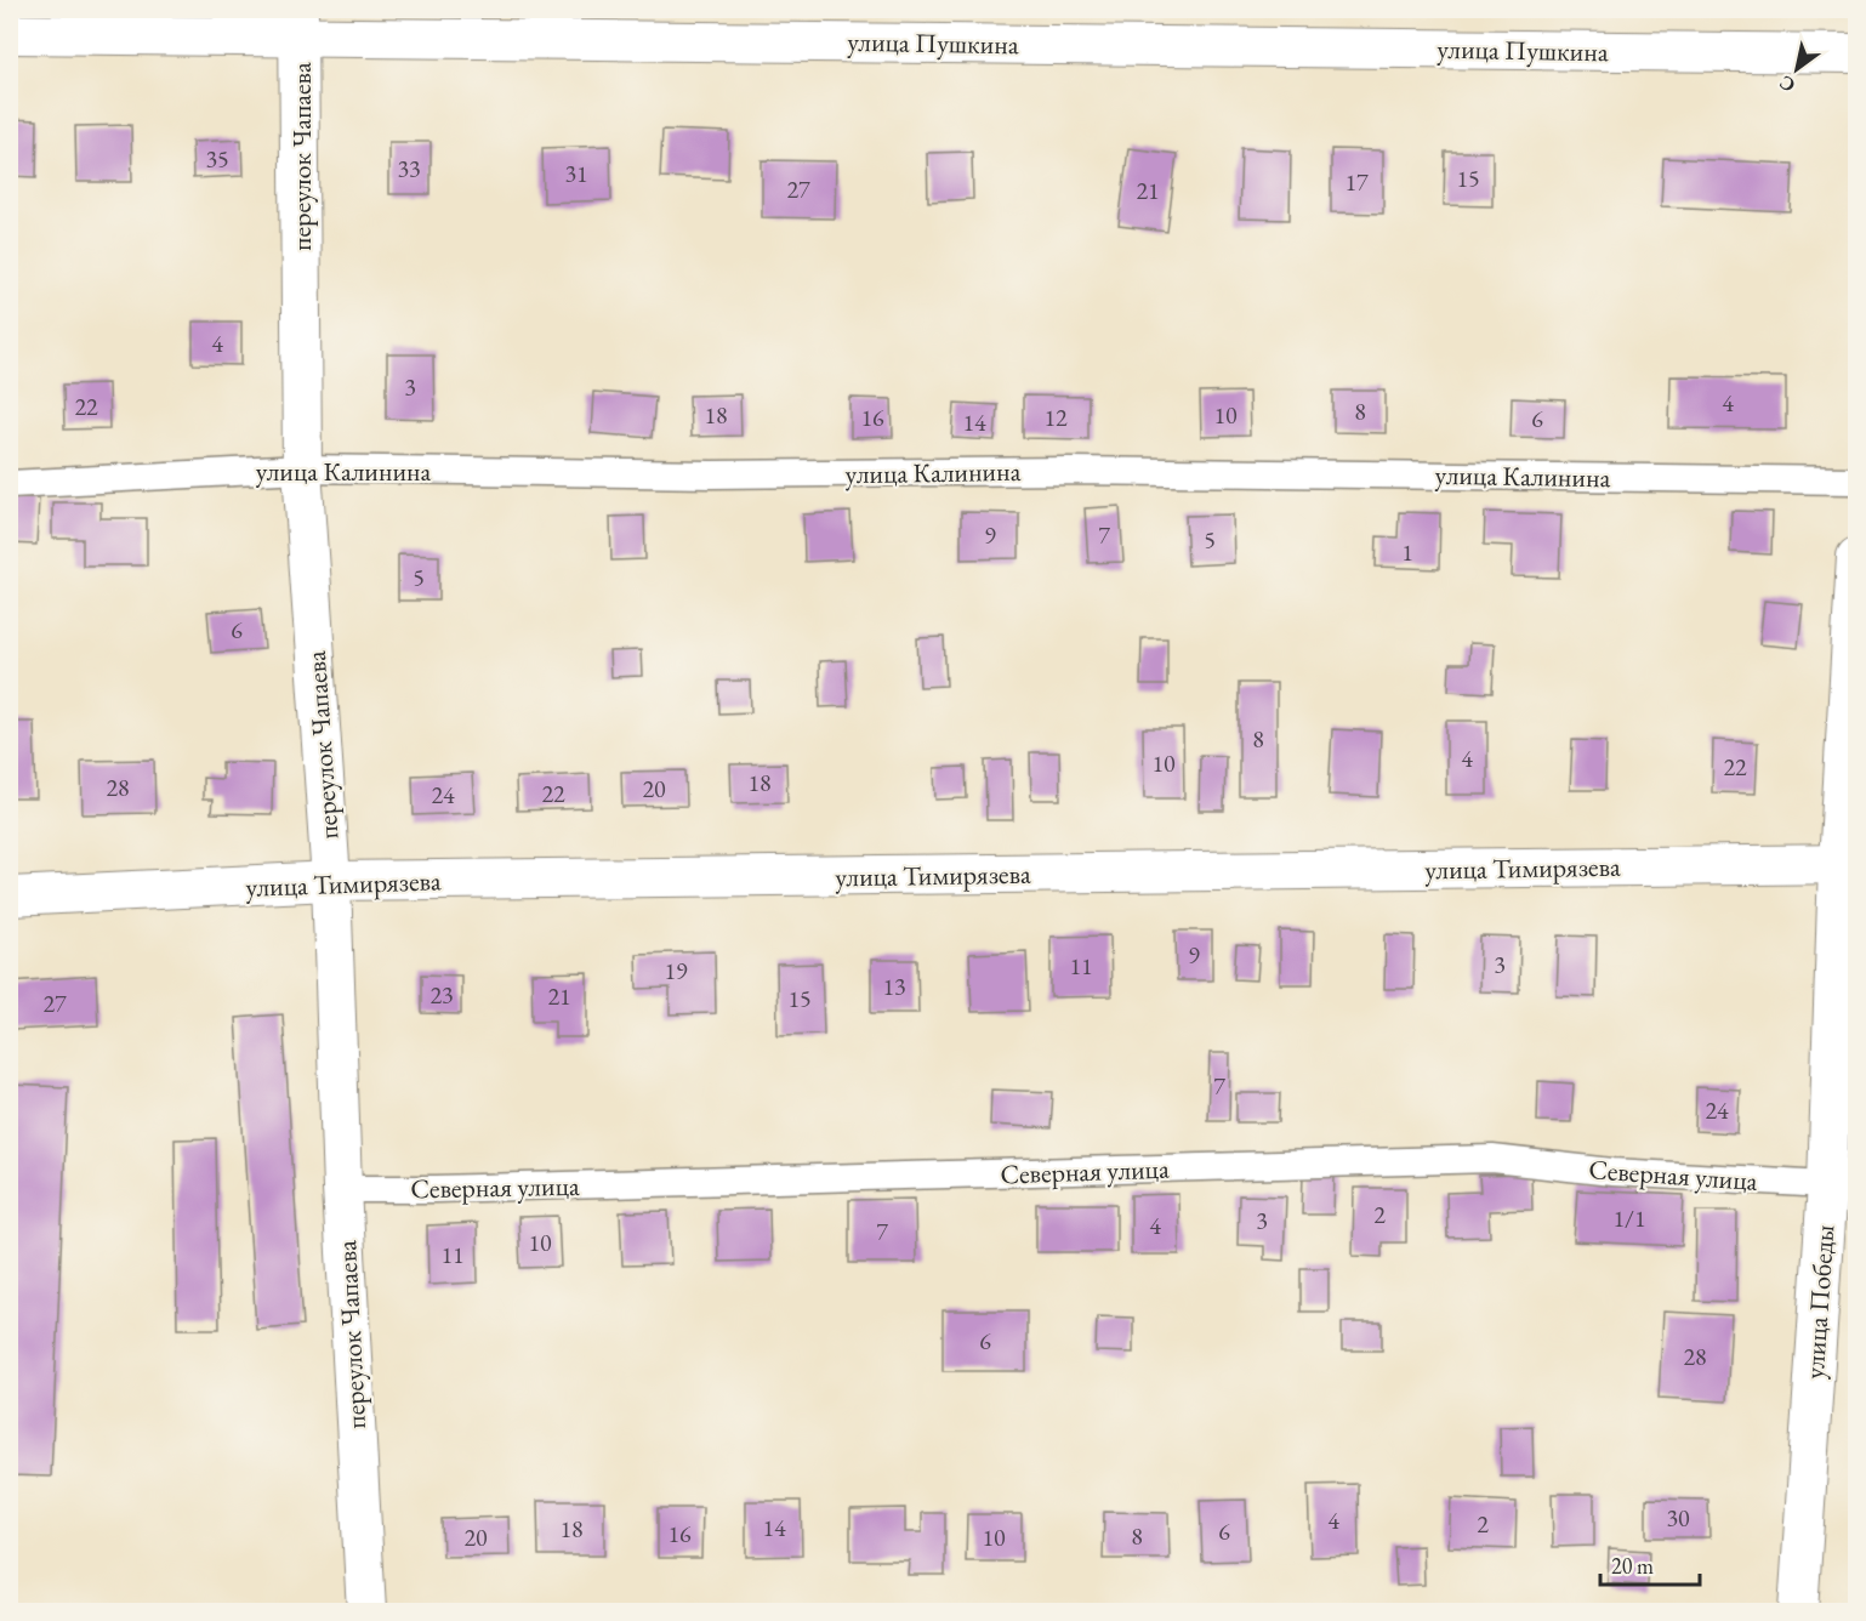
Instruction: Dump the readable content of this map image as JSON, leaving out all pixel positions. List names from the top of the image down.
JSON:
{
  "streets": {
    "street": [
      "улица Пушкина",
      "переулок Чапаева",
      "улица Калинина",
      "улица Тимирязева",
      "Северная улица",
      "улица Победы"
    ]
  },
  "crossings": [
    ["улица Пушкина", "переулок Чапаева"],
    ["переулок Чапаева", "улица Калинина"],
    ["переулок Чапаева", "улица Тимирязева"],
    ["переулок Чапаева", "Северная улица"],
    ["улица Тимирязева", "улица Победы"],
    ["Северная улица", "улица Победы"]
  ],
  "house_numbers": [
    "35",
    "33",
    "31",
    "15",
    "17",
    "27",
    "21",
    "4",
    "3",
    "4",
    "22",
    "8",
    "18",
    "10",
    "16",
    "12",
    "6",
    "14",
    "9",
    "7",
    "5",
    "1",
    "5",
    "6",
    "8",
    "4",
    "10",
    "22",
    "18",
    "28",
    "20",
    "22",
    "24",
    "9",
    "3",
    "11",
    "19",
    "13",
    "23",
    "21",
    "15",
    "27",
    "7",
    "24",
    "2",
    "1/1",
    "3",
    "4",
    "7",
    "10",
    "11",
    "6",
    "28",
    "30",
    "4",
    "2",
    "14",
    "18",
    "6",
    "16",
    "8",
    "20",
    "10"
  ],
  "scale_bar": "20 m",
  "north": "bottom left"
}
